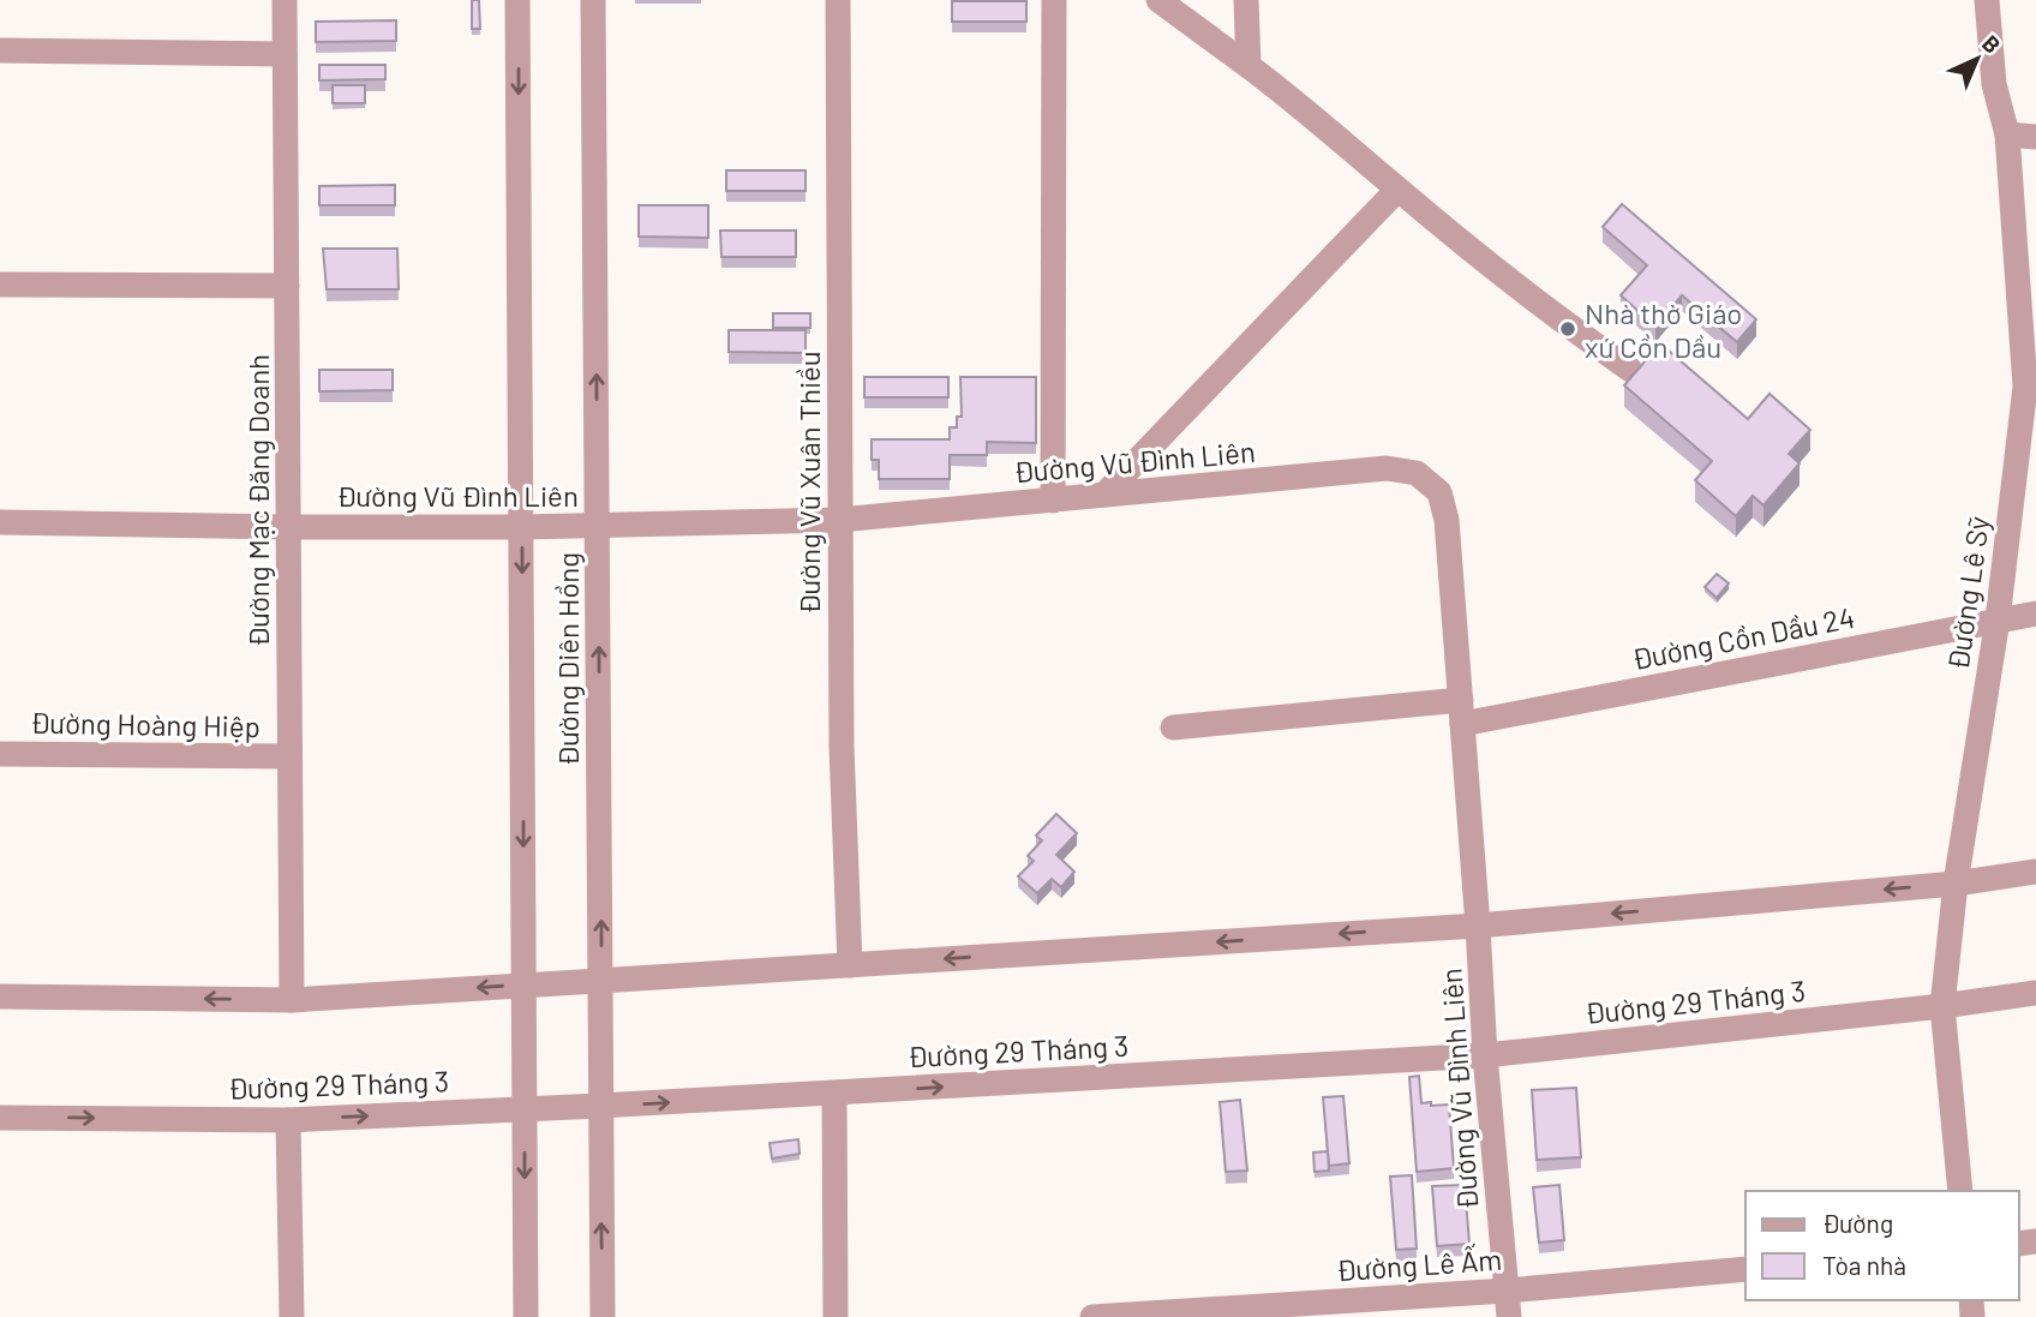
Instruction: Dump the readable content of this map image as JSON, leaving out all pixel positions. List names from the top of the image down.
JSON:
{
  "streets": {
    "street": [
      "Đường Vũ Đình Liên",
      "Đường Vũ Xuân Thiều",
      "Đường Mạc Đăng Doanh",
      "Đường Lê Sỹ",
      "Đường Cồn Dầu 24",
      "Đường Diên Hồng",
      "Đường Hoàng Hiệp",
      "Đường 29 Tháng 3",
      "Đường Lê Ấm"
    ]
  },
  "crossings": [
    ["Đường Vũ Đình Liên", "Đường Vũ Xuân Thiều"],
    ["Đường Vũ Đình Liên", "Đường Mạc Đăng Doanh"],
    ["Đường Vũ Đình Liên", "Đường Cồn Dầu 24"],
    ["Đường Vũ Đình Liên", "Đường Diên Hồng"],
    ["Đường Vũ Đình Liên", "Đường 29 Tháng 3"],
    ["Đường Vũ Đình Liên", "Đường Lê Ấm"],
    ["Đường Mạc Đăng Doanh", "Đường Hoàng Hiệp"],
    ["Đường Lê Sỹ", "Đường Cồn Dầu 24"],
    ["Đường Lê Sỹ", "Đường 29 Tháng 3"],
    ["Đường Diên Hồng", "Đường 29 Tháng 3"]
  ],
  "places": ["Nhà thờ Giáo xứ Cồn Dầu"],
  "legend": ["Đường", "Tòa nhà"],
  "north": "top right"
}
